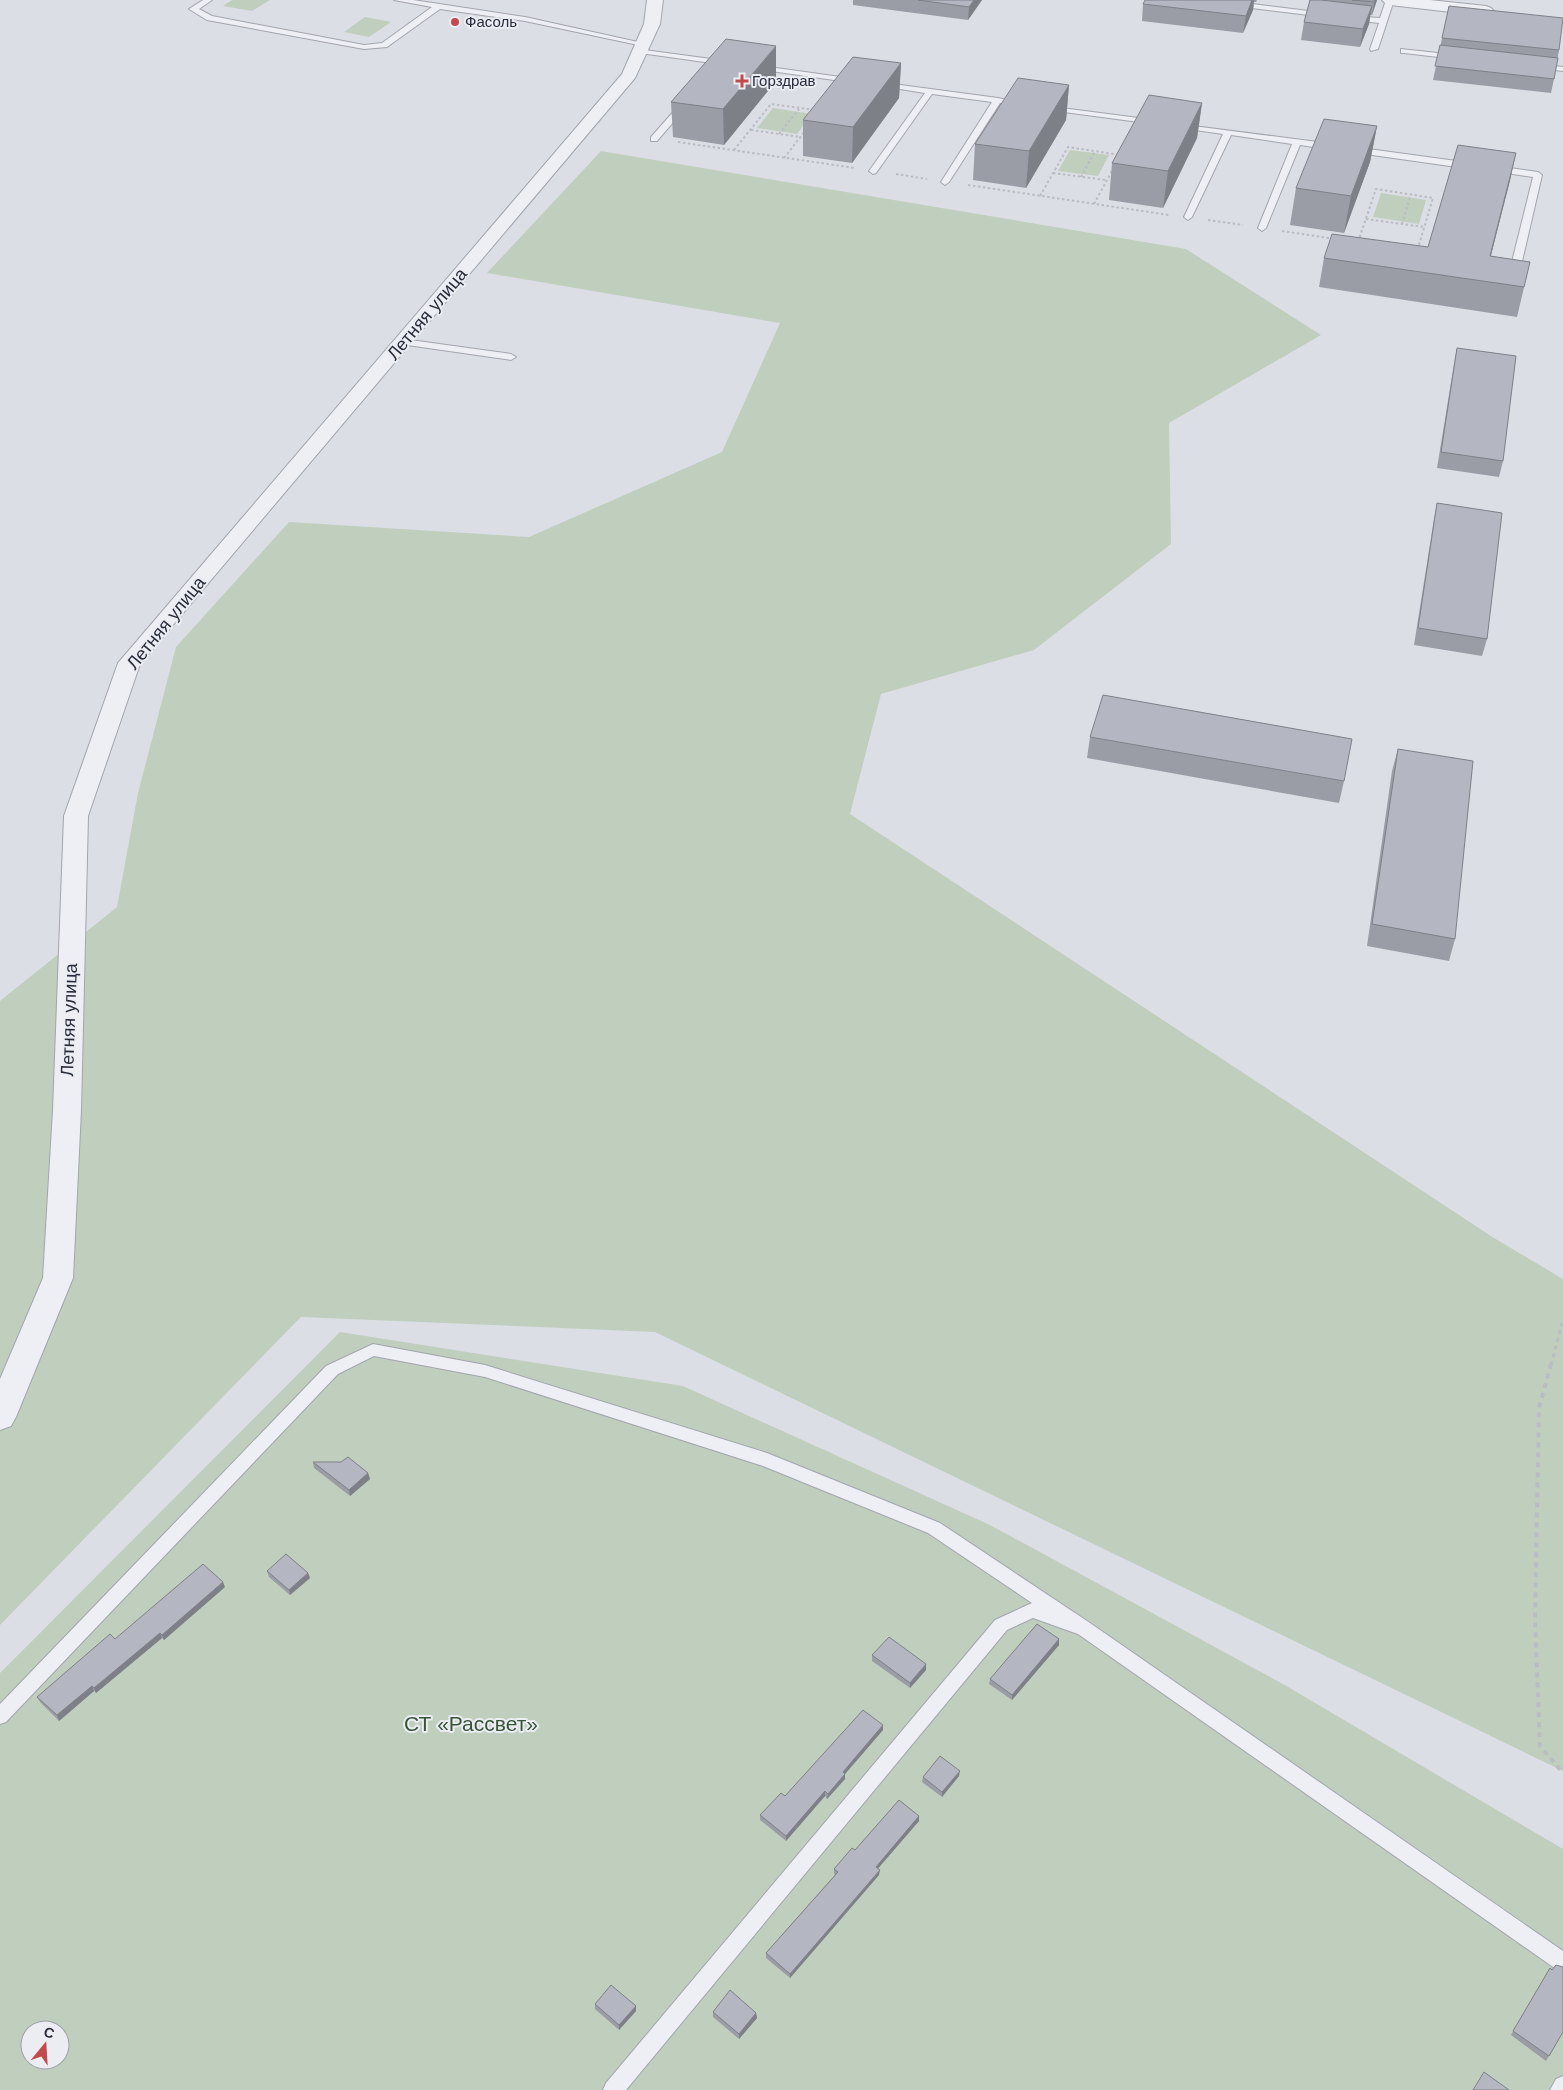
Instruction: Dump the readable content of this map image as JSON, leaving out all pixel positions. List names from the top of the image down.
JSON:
{
  "streets": {
    "street": ["Летняя улица"]
  },
  "parks": ["СТ «Рассвет»"],
  "places": {
    "other": ["Фасоль"],
    "health": ["Горздрав"]
  },
  "north": "top"
}
